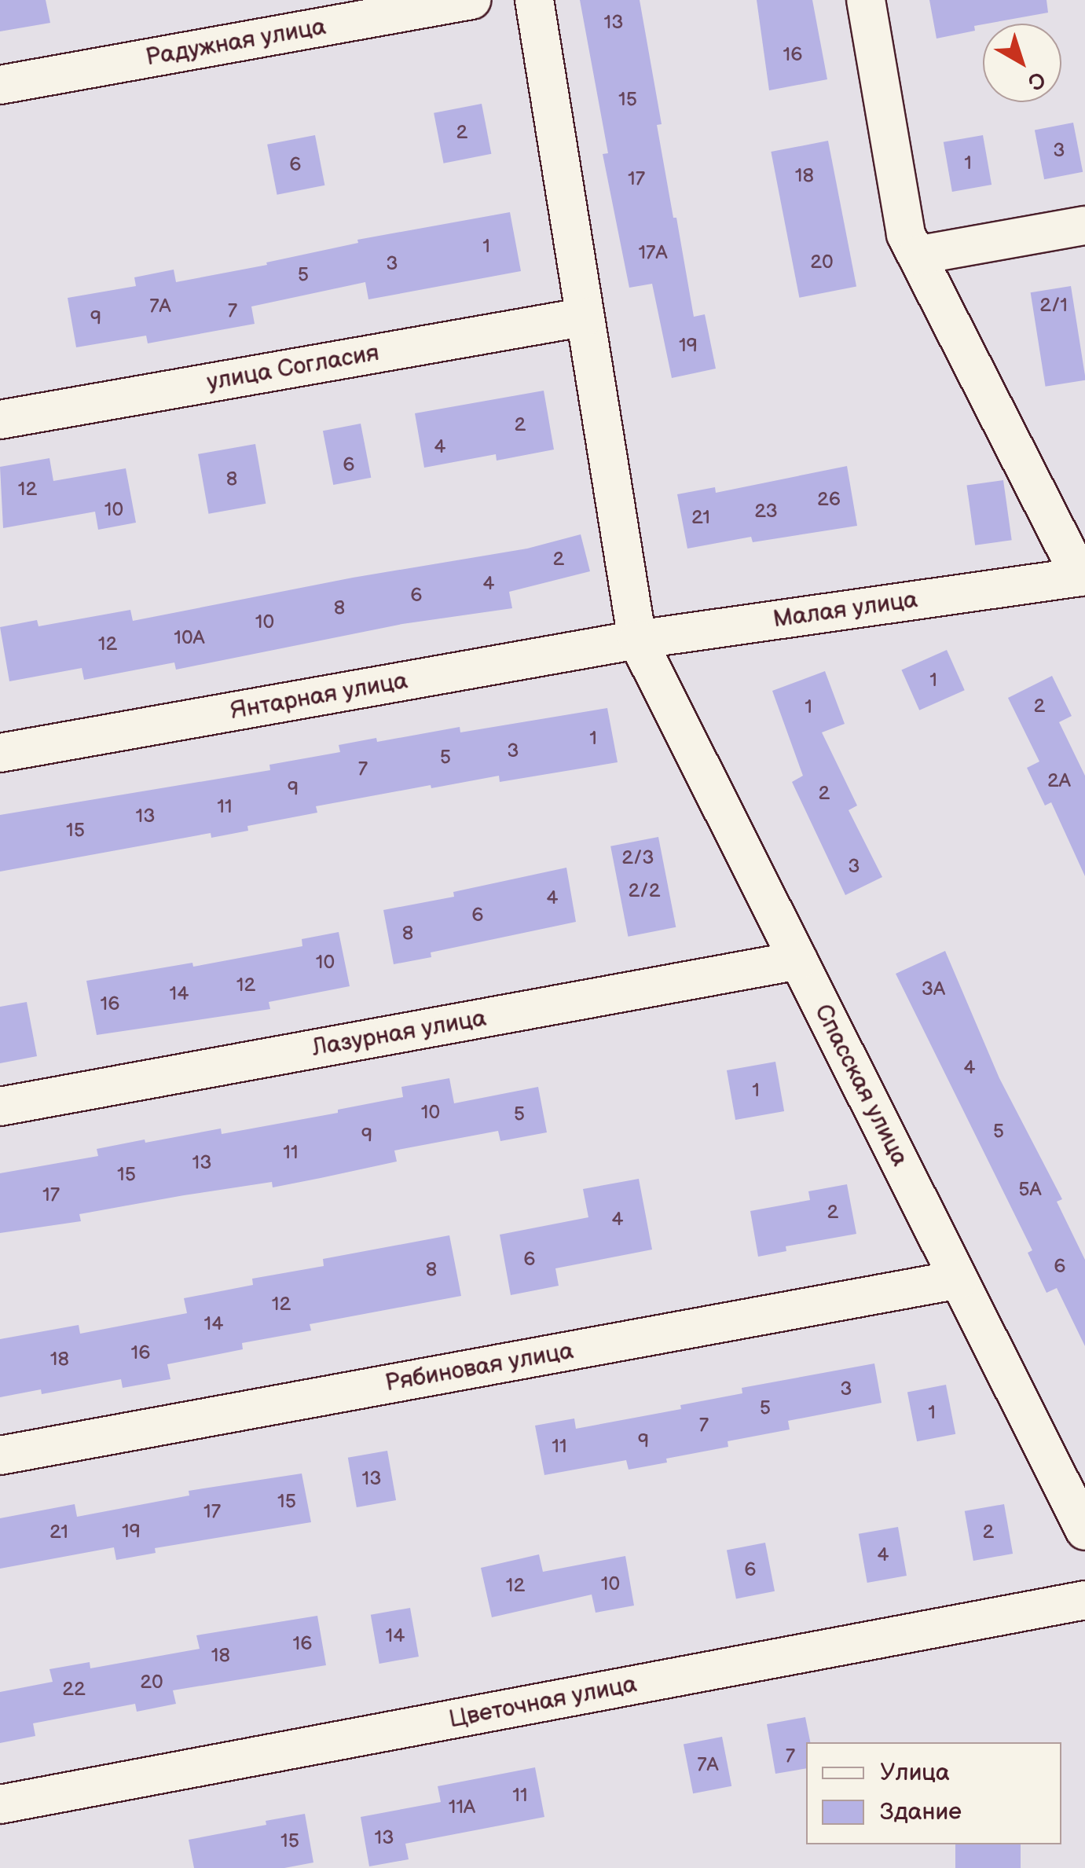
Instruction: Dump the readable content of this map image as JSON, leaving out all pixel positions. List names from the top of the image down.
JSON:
{
  "streets": {
    "street": [
      "Радужная улица",
      "улица Согласия",
      "Малая улица",
      "Янтарная улица",
      "Лазурная улица",
      "Спасская улица",
      "Рябиновая улица",
      "Цветочная улица"
    ]
  },
  "crossings": [
    ["Малая улица", "Янтарная улица"],
    ["Малая улица", "Спасская улица"],
    ["Янтарная улица", "Спасская улица"],
    ["Лазурная улица", "Спасская улица"],
    ["Спасская улица", "Рябиновая улица"]
  ],
  "house_numbers": [
    "13",
    "16",
    "15",
    "2",
    "3",
    "1",
    "6",
    "18",
    "17",
    "1",
    "17А",
    "20",
    "3",
    "5",
    "2/1",
    "7А",
    "7",
    "9",
    "19",
    "2",
    "4",
    "6",
    "8",
    "12",
    "26",
    "10",
    "23",
    "21",
    "2",
    "4",
    "6",
    "8",
    "10",
    "10А",
    "12",
    "1",
    "2",
    "1",
    "1",
    "3",
    "5",
    "7",
    "2А",
    "9",
    "2",
    "11",
    "13",
    "15",
    "2/3",
    "3",
    "2/2",
    "4",
    "6",
    "8",
    "10",
    "12",
    "3А",
    "14",
    "16",
    "4",
    "1",
    "10",
    "5",
    "5",
    "9",
    "11",
    "13",
    "15",
    "5А",
    "17",
    "2",
    "4",
    "6",
    "6",
    "8",
    "12",
    "14",
    "16",
    "18",
    "3",
    "5",
    "1",
    "7",
    "9",
    "11",
    "13",
    "15",
    "17",
    "19",
    "21",
    "2",
    "4",
    "6",
    "10",
    "12",
    "14",
    "16",
    "18",
    "20",
    "22",
    "7",
    "7А",
    "11",
    "11А",
    "13",
    "15"
  ],
  "legend": ["Улица", "Здание"],
  "north": "bottom right"
}
